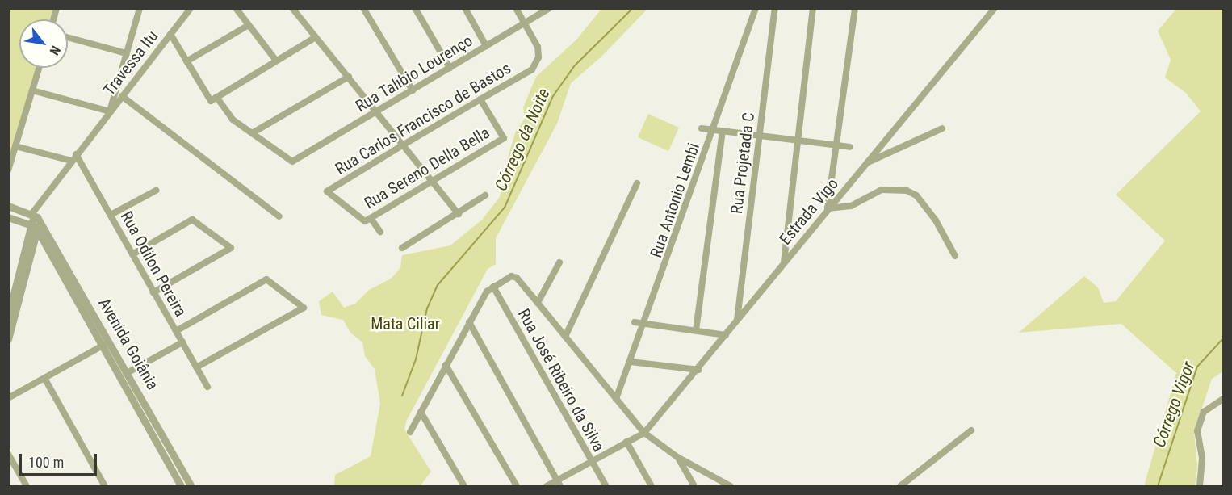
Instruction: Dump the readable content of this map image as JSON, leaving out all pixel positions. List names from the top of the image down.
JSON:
{
  "streets": {
    "street": [
      "Travessa Itu",
      "Rua Talibio Lourenço",
      "Rua Carlos Francisco de Bastos",
      "Rua Projetada C",
      "Rua Sereno Della Bella",
      "Rua Antonio Lembi",
      "Estrada Vigo",
      "Rua Odilon Pereira",
      "Avenida Goiânia",
      "Rua José Ribeiro da Silva"
    ]
  },
  "crossings": [
    ["Travessa Itu", "Rua Odilon Pereira"],
    ["Travessa Itu", "Avenida Goiânia"],
    ["Rua Talibio Lourenço", "Rua Carlos Francisco de Bastos"],
    ["Rua Carlos Francisco de Bastos", "Rua Sereno Della Bella"],
    ["Rua Projetada C", "Estrada Vigo"]
  ],
  "water": ["Córrego da Noite", "Córrego Vigor"],
  "parks": ["Mata Ciliar"],
  "scale_bar": "100 m",
  "north": "bottom right"
}
